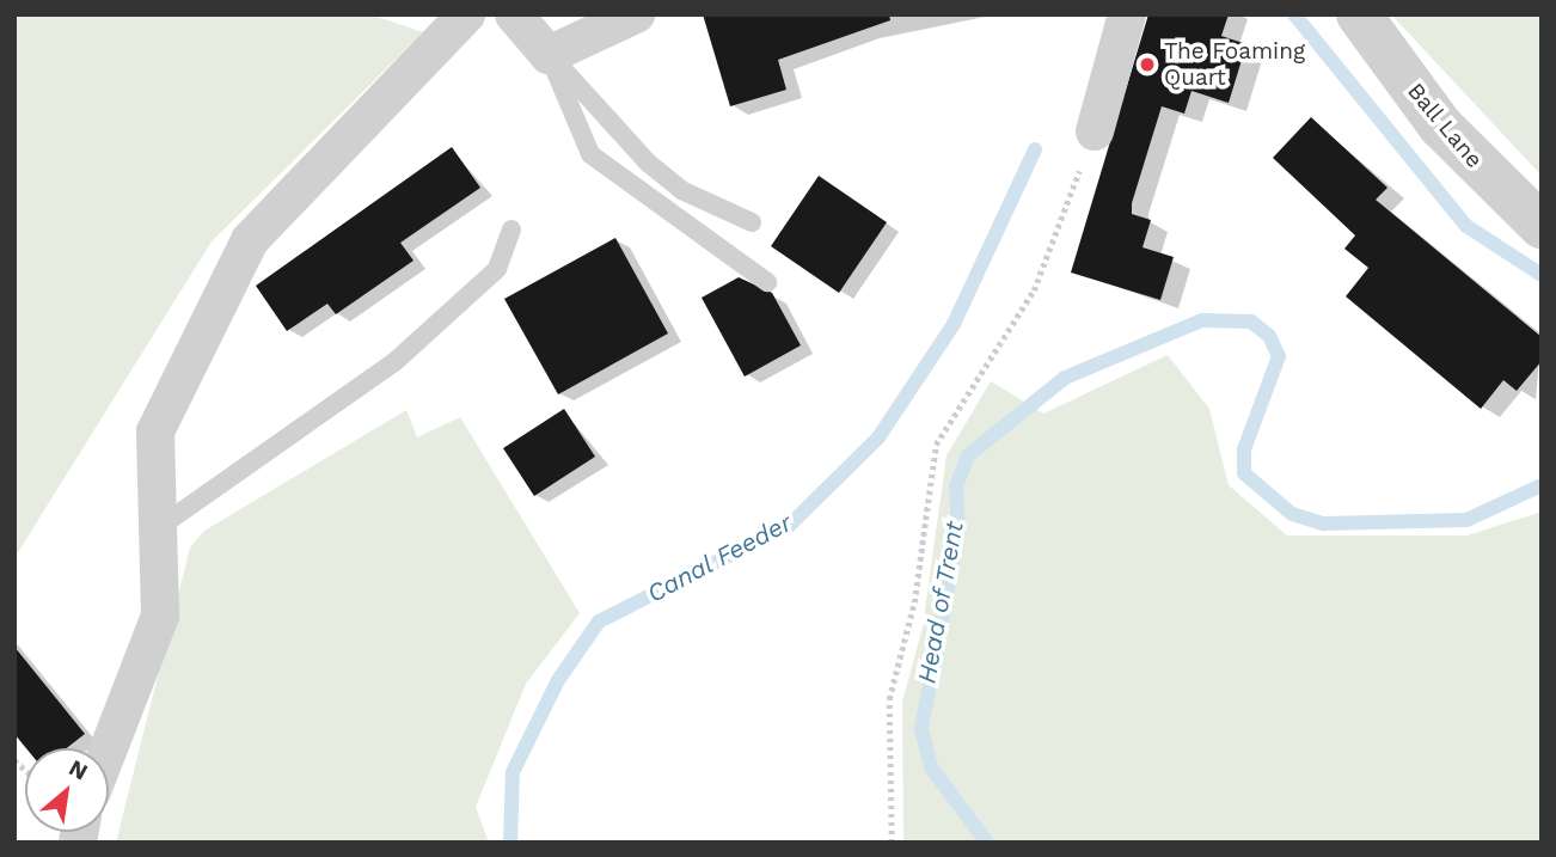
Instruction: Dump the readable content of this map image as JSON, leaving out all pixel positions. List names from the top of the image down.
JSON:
{
  "streets": {
    "street": ["Ball Lane"]
  },
  "water": ["Canal Feeder", "Head of Trent"],
  "places": ["The Foaming Quart"],
  "north": "top right"
}
